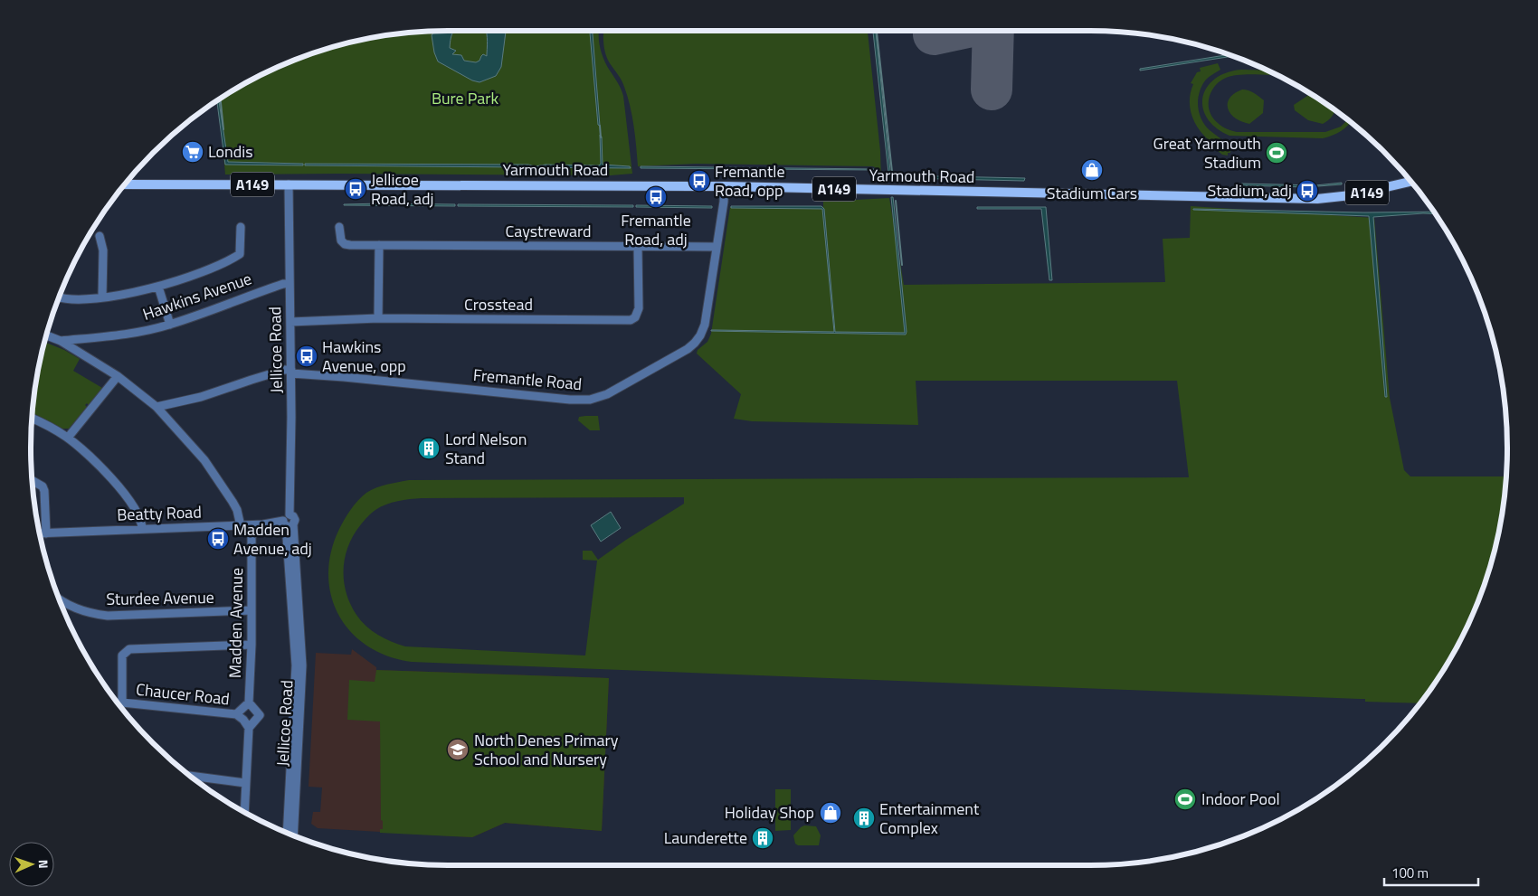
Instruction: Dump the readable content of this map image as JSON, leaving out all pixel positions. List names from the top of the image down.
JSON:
{
  "streets": {
    "main road": ["Yarmouth Road", "A149"],
    "street": [
      "Caystreward",
      "Hawkins Avenue",
      "Crosstead",
      "Jellicoe Road",
      "Fremantle Road",
      "Beatty Road",
      "Sturdee Avenue",
      "Madden Avenue",
      "Chaucer Road"
    ]
  },
  "crossings": [
    ["Yarmouth Road", "A149"],
    ["Yarmouth Road", "Jellicoe Road"],
    ["Yarmouth Road", "Fremantle Road"],
    ["A149", "Jellicoe Road"],
    ["Caystreward", "Crosstead"],
    ["Caystreward", "Fremantle Road"],
    ["Hawkins Avenue", "Jellicoe Road"],
    ["Crosstead", "Jellicoe Road"],
    ["Jellicoe Road", "Fremantle Road"],
    ["Jellicoe Road", "Beatty Road"],
    ["Beatty Road", "Madden Avenue"],
    ["Sturdee Avenue", "Madden Avenue"]
  ],
  "parks": ["Bure Park"],
  "places": {
    "supermarket": ["Londis"],
    "sports": ["Great Yarmouth Stadium", "Indoor Pool"],
    "shop": ["Stadium Cars", "Holiday Shop"],
    "bus stop": [
      "Fremantle Road, opp",
      "Jellicoe Road, adj",
      "Stadium, adj",
      "Fremantle Road, adj",
      "Hawkins Avenue, opp",
      "Madden Avenue, adj"
    ],
    "building": ["Lord Nelson Stand", "Entertainment Complex", "Launderette"],
    "school or university": ["North Denes Primary School and Nursery"]
  },
  "scale_bar": "100 m",
  "north": "right"
}
